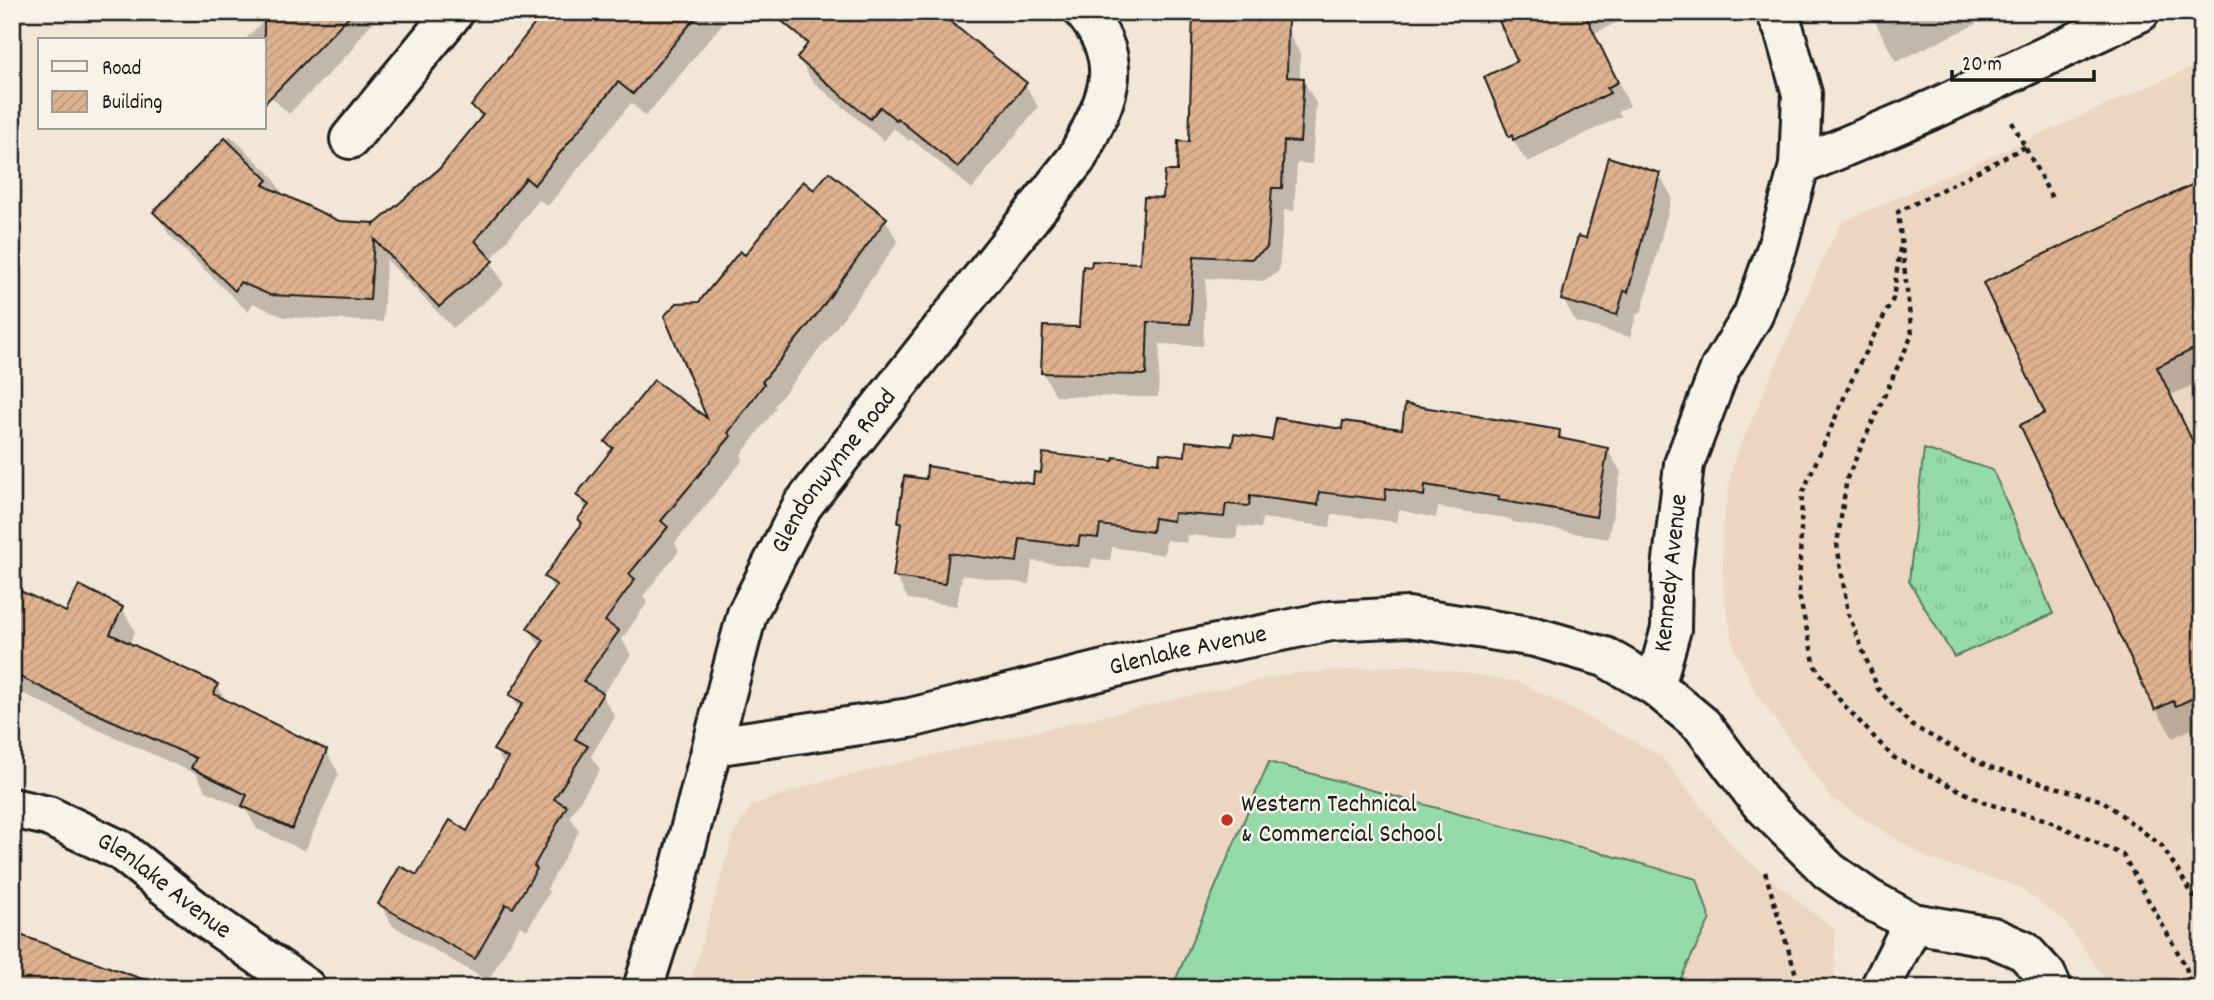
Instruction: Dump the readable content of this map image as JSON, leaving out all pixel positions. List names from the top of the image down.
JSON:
{
  "streets": {
    "street": ["Glendonwynne Road", "Kennedy Avenue", "Glenlake Avenue"]
  },
  "crossings": [
    ["Glendonwynne Road", "Glenlake Avenue"],
    ["Kennedy Avenue", "Glenlake Avenue"]
  ],
  "places": ["Western Technical & Commercial School"],
  "legend": ["Road", "Building"],
  "scale_bar": "20 m"
}
